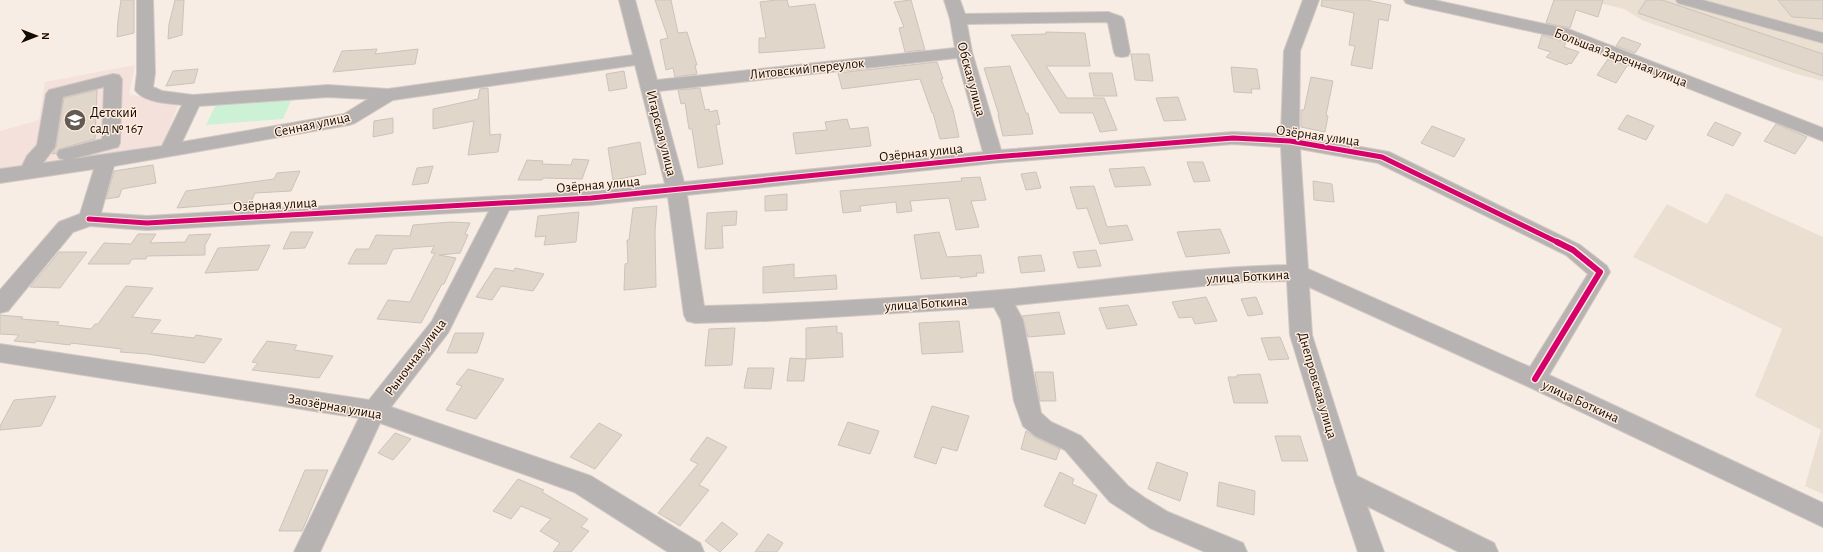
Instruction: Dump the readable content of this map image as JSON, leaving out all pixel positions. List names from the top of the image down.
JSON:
{
  "streets": {
    "street": [
      "Большая Заречная улица",
      "Литовский переулок",
      "Обская улица",
      "Сенная улица",
      "Игарская улица",
      "Озёрная улица",
      "улица Боткина",
      "Рыночная улица",
      "Днепровская улица",
      "Заозёрная улица"
    ]
  },
  "crossings": [
    ["Литовский переулок", "Обская улица"],
    ["Литовский переулок", "Игарская улица"],
    ["Обская улица", "Озёрная улица"],
    ["Сенная улица", "Игарская улица"],
    ["Игарская улица", "Озёрная улица"],
    ["Игарская улица", "улица Боткина"],
    ["Озёрная улица", "улица Боткина"],
    ["Озёрная улица", "Рыночная улица"],
    ["Озёрная улица", "Днепровская улица"],
    ["улица Боткина", "Днепровская улица"],
    ["Рыночная улица", "Заозёрная улица"]
  ],
  "places": {
    "school or university": ["Детский сад № 167"]
  },
  "north": "right"
}
